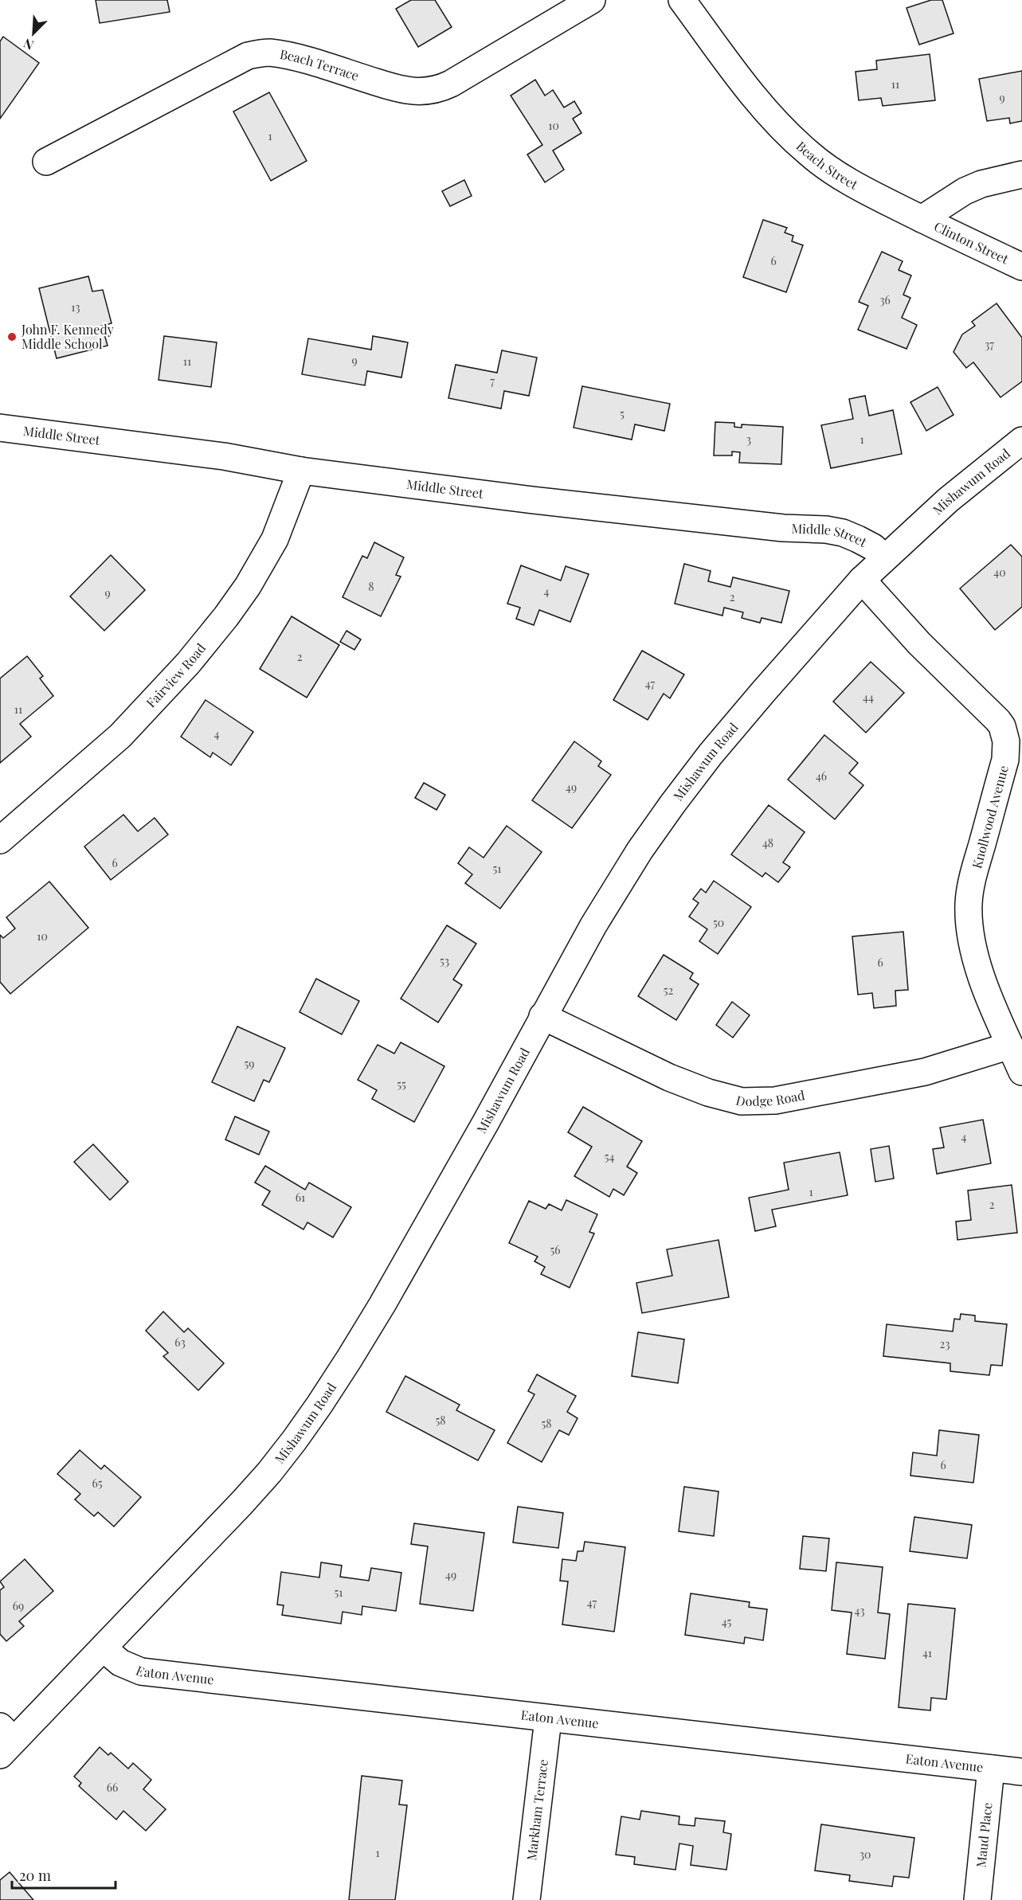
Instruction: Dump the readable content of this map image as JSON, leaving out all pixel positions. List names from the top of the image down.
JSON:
{
  "streets": {
    "street": [
      "Beach Terrace",
      "Beach Street",
      "Clinton Street",
      "Middle Street",
      "Mishawum Road",
      "Fairview Road",
      "Knollwood Avenue",
      "Dodge Road",
      "Eaton Avenue",
      "Markham Terrace",
      "Maud Place"
    ]
  },
  "crossings": [
    ["Beach Street", "Clinton Street"],
    ["Middle Street", "Mishawum Road"],
    ["Middle Street", "Fairview Road"],
    ["Mishawum Road", "Knollwood Avenue"],
    ["Mishawum Road", "Dodge Road"],
    ["Mishawum Road", "Eaton Avenue"],
    ["Knollwood Avenue", "Dodge Road"],
    ["Eaton Avenue", "Markham Terrace"],
    ["Eaton Avenue", "Maud Place"]
  ],
  "places": ["John F. Kennedy Middle School"],
  "house_numbers": [
    "11",
    "9",
    "10",
    "1",
    "6",
    "36",
    "13",
    "37",
    "9",
    "11",
    "7",
    "5",
    "3",
    "1",
    "40",
    "8",
    "4",
    "9",
    "2",
    "2",
    "47",
    "44",
    "11",
    "4",
    "46",
    "49",
    "48",
    "6",
    "51",
    "50",
    "10",
    "53",
    "6",
    "52",
    "59",
    "55",
    "4",
    "54",
    "1",
    "61",
    "2",
    "56",
    "63",
    "23",
    "58",
    "58",
    "6",
    "65",
    "49",
    "51",
    "47",
    "69",
    "43",
    "45",
    "41",
    "66",
    "1",
    "30"
  ],
  "scale_bar": "20 m",
  "north": "bottom left"
}
